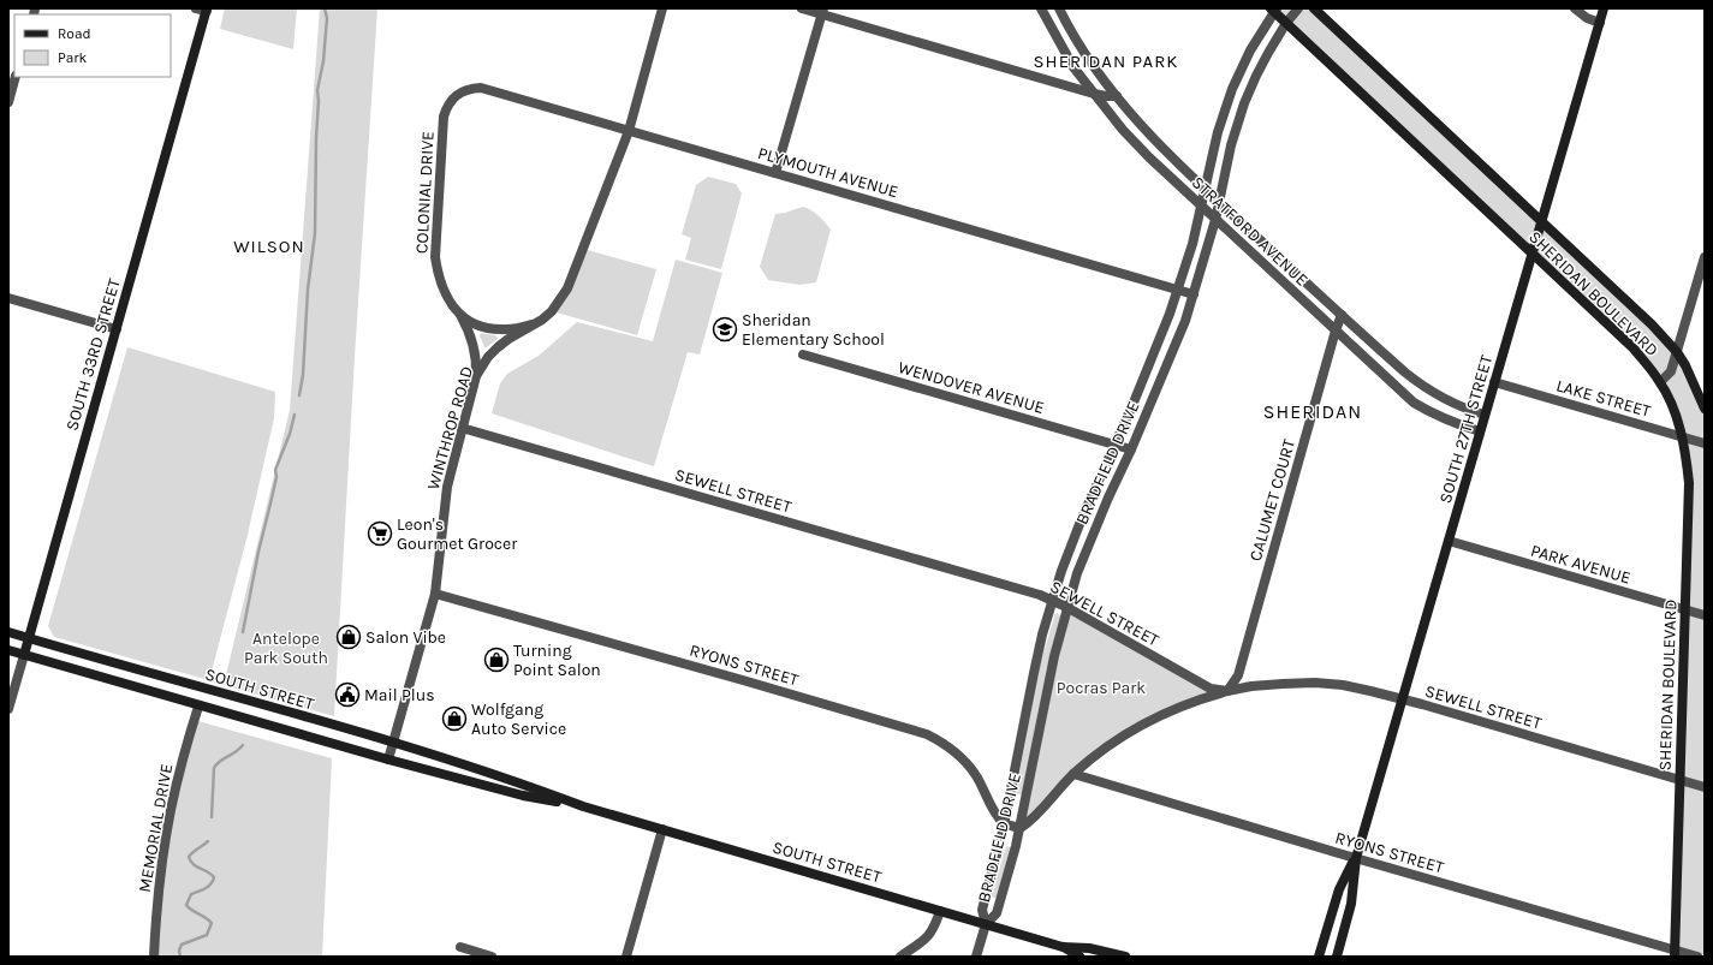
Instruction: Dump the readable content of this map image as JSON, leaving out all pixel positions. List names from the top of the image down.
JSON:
{
  "streets": {
    "main road": [
      "SHERIDAN BOULEVARD",
      "SOUTH 33RD STREET",
      "SOUTH 27TH STREET",
      "SOUTH STREET"
    ],
    "street": [
      "PLYMOUTH AVENUE",
      "COLONIAL DRIVE",
      "STRATFORD AVENUE",
      "WENDOVER AVENUE",
      "LAKE STREET",
      "WINTHROP ROAD",
      "BRADFIELD DRIVE",
      "SEWELL STREET",
      "CALUMET COURT",
      "PARK AVENUE",
      "RYONS STREET",
      "MEMORIAL DRIVE"
    ]
  },
  "crossings": [
    ["PLYMOUTH AVENUE", "COLONIAL DRIVE"],
    ["PLYMOUTH AVENUE", "WINTHROP ROAD"],
    ["PLYMOUTH AVENUE", "BRADFIELD DRIVE"],
    ["COLONIAL DRIVE", "WINTHROP ROAD"],
    ["STRATFORD AVENUE", "SOUTH 27TH STREET"],
    ["STRATFORD AVENUE", "BRADFIELD DRIVE"],
    ["STRATFORD AVENUE", "CALUMET COURT"],
    ["SHERIDAN BOULEVARD", "LAKE STREET"],
    ["SHERIDAN BOULEVARD", "SOUTH 27TH STREET"],
    ["SHERIDAN BOULEVARD", "BRADFIELD DRIVE"],
    ["SHERIDAN BOULEVARD", "SEWELL STREET"],
    ["SHERIDAN BOULEVARD", "PARK AVENUE"],
    ["SHERIDAN BOULEVARD", "RYONS STREET"],
    ["SOUTH 33RD STREET", "SOUTH STREET"],
    ["WENDOVER AVENUE", "BRADFIELD DRIVE"],
    ["LAKE STREET", "SOUTH 27TH STREET"],
    ["WINTHROP ROAD", "SEWELL STREET"],
    ["WINTHROP ROAD", "RYONS STREET"],
    ["WINTHROP ROAD", "SOUTH STREET"],
    ["SOUTH 27TH STREET", "SEWELL STREET"],
    ["SOUTH 27TH STREET", "PARK AVENUE"],
    ["SOUTH 27TH STREET", "RYONS STREET"],
    ["BRADFIELD DRIVE", "SEWELL STREET"],
    ["BRADFIELD DRIVE", "RYONS STREET"],
    ["BRADFIELD DRIVE", "SOUTH STREET"],
    ["SEWELL STREET", "CALUMET COURT"],
    ["SOUTH STREET", "MEMORIAL DRIVE"]
  ],
  "districts": ["SHERIDAN PARK", "WILSON", "SHERIDAN"],
  "parks": ["Antelope Park South", "Pocras Park"],
  "places": {
    "school or university": ["Sheridan Elementary School"],
    "supermarket": ["Leon's Gourmet Grocer"],
    "shop": ["Salon Vibe", "Turning Point Salon", "Wolfgang Auto Service"],
    "public building": ["Mail Plus"]
  },
  "legend": ["Road", "Park"]
}
